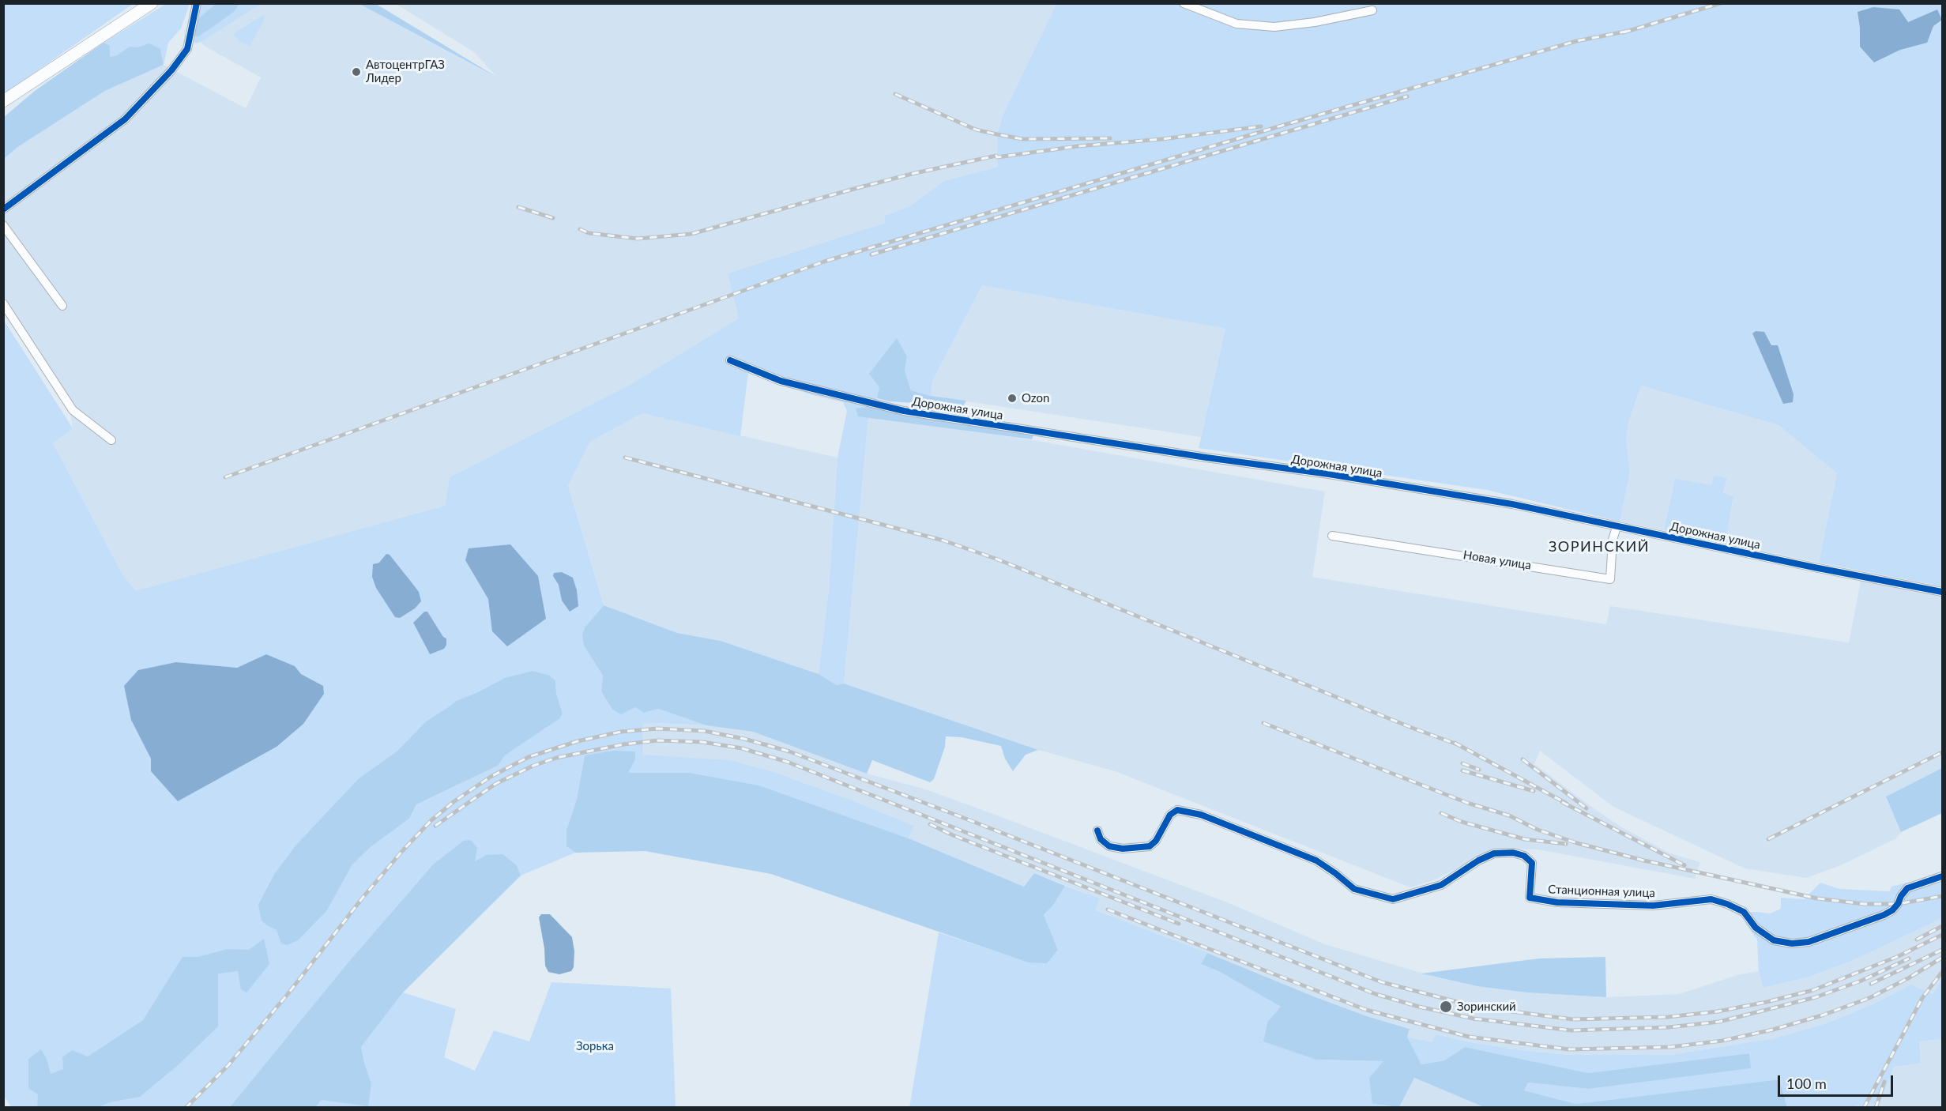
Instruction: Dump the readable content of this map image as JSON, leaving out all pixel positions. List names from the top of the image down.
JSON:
{
  "streets": {
    "street": ["Дорожная улица", "Новая улица", "Станционная улица"]
  },
  "crossings": [
    ["Дорожная улица", "Новая улица"]
  ],
  "districts": ["ЗОРИНСКИЙ"],
  "parks": ["Зорька"],
  "places": ["АвтоцентрГАЗ Лидер", "Ozon", "Зоринский"],
  "scale_bar": "100 m"
}
